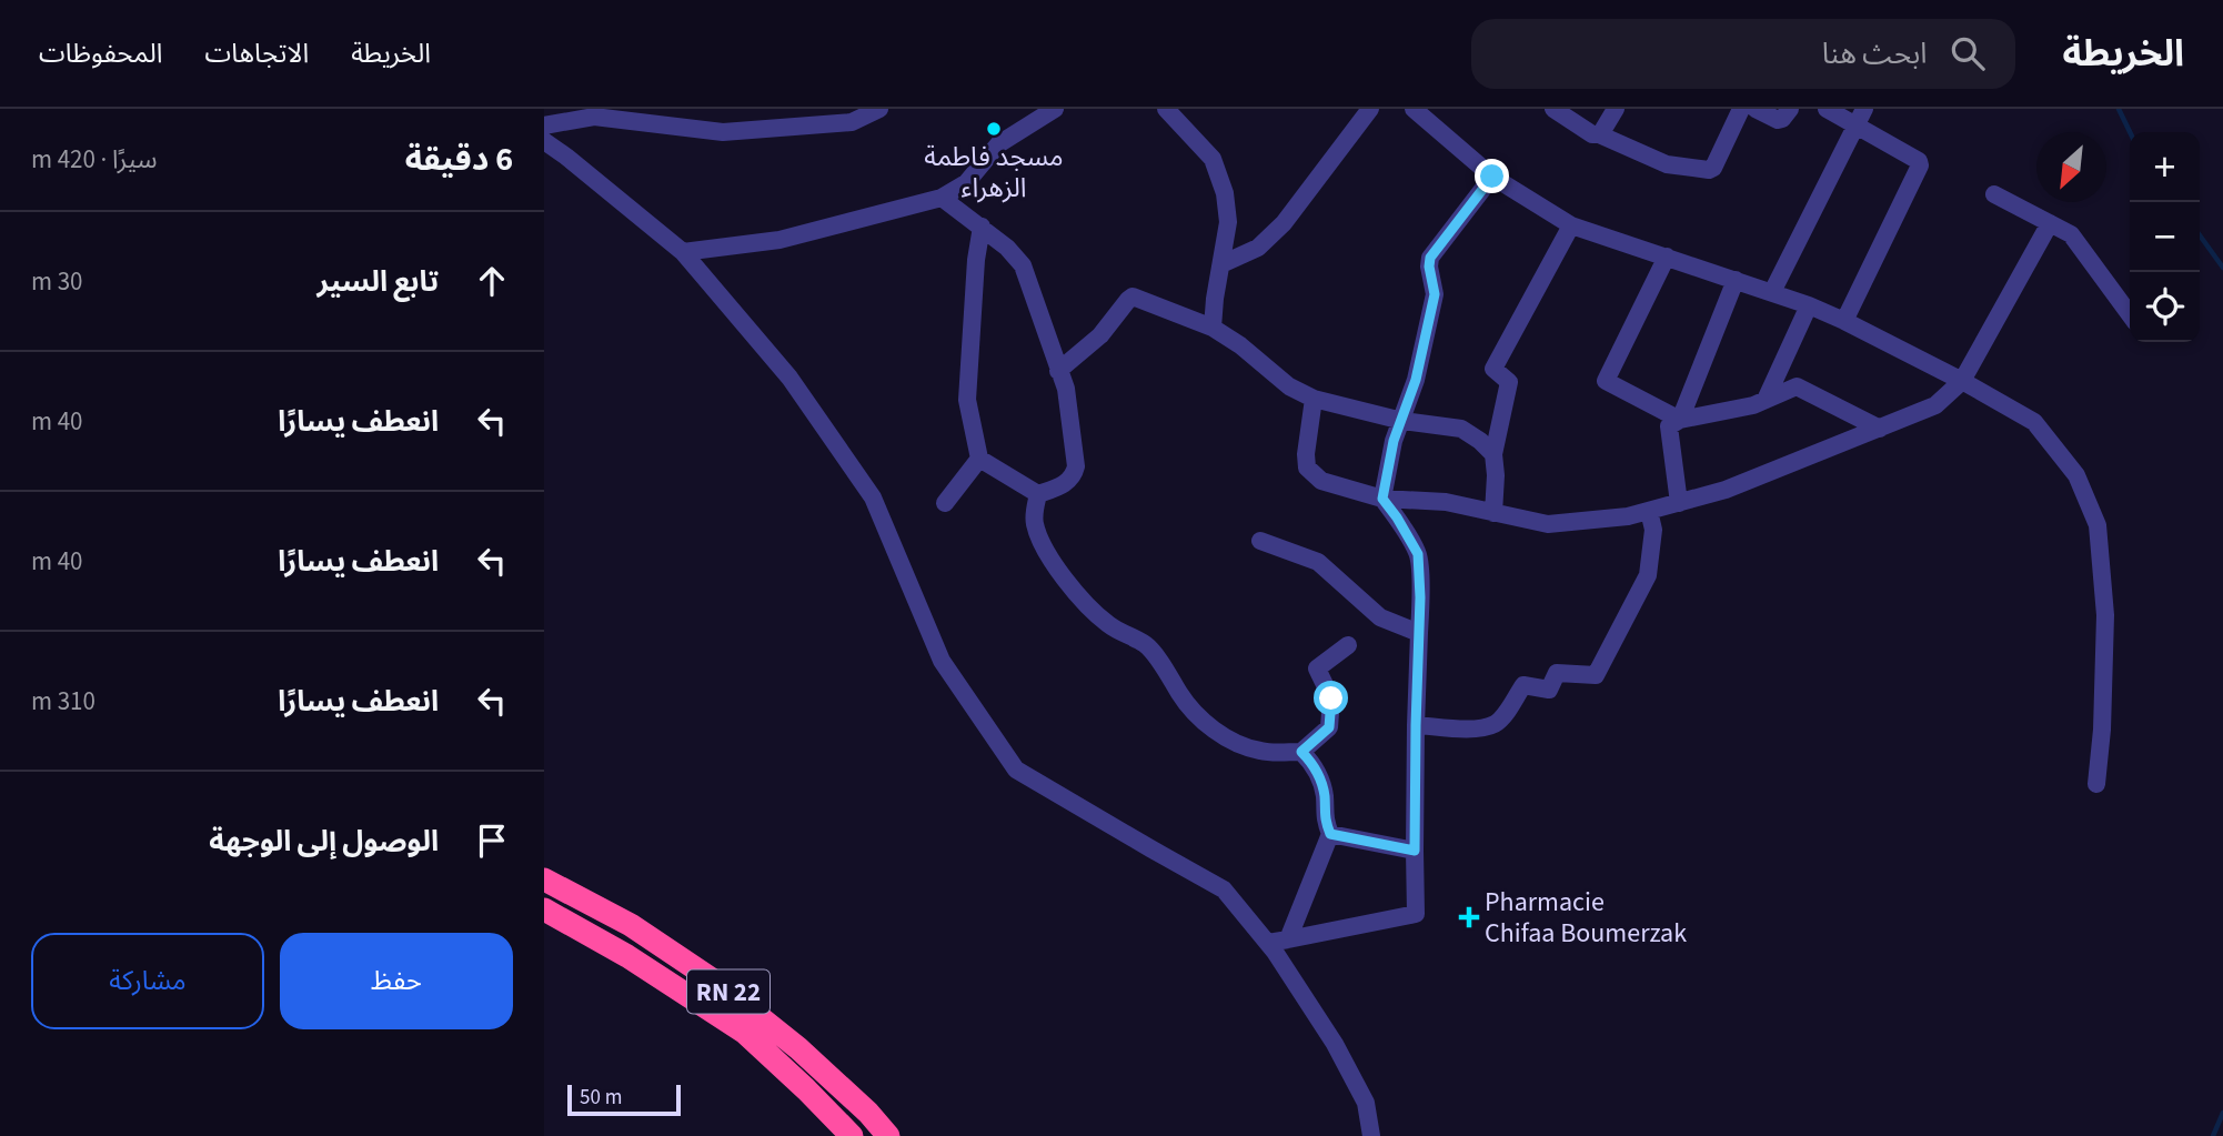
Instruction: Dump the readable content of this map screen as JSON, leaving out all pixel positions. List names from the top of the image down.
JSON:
{
  "streets": {
    "highway": ["RN 22"]
  },
  "places": {
    "other": ["مسجد فاطمة الزهراء"],
    "health": ["Pharmacie Chifaa Boumerzak"]
  },
  "scale_bar": "50 m",
  "north": "bottom left",
  "page": {
    "header": "الخريطة",
    "search": "ابحث هنا",
    "nav": ["الخريطة", "الاتجاهات", "المحفوظات"],
    "heading": ["6 دقيقة", "سيرًا · 420 m"],
    "map_buttons": ["+", "−"],
    "list": [
      ["تابع السير", "30 m"],
      ["انعطف يسارًا", "40 m"],
      ["انعطف يسارًا", "40 m"],
      ["انعطف يسارًا", "310 m"],
      "الوصول إلى الوجهة"
    ],
    "buttons": ["حفظ", "مشاركة"],
    "scale": "50 m"
  }
}
